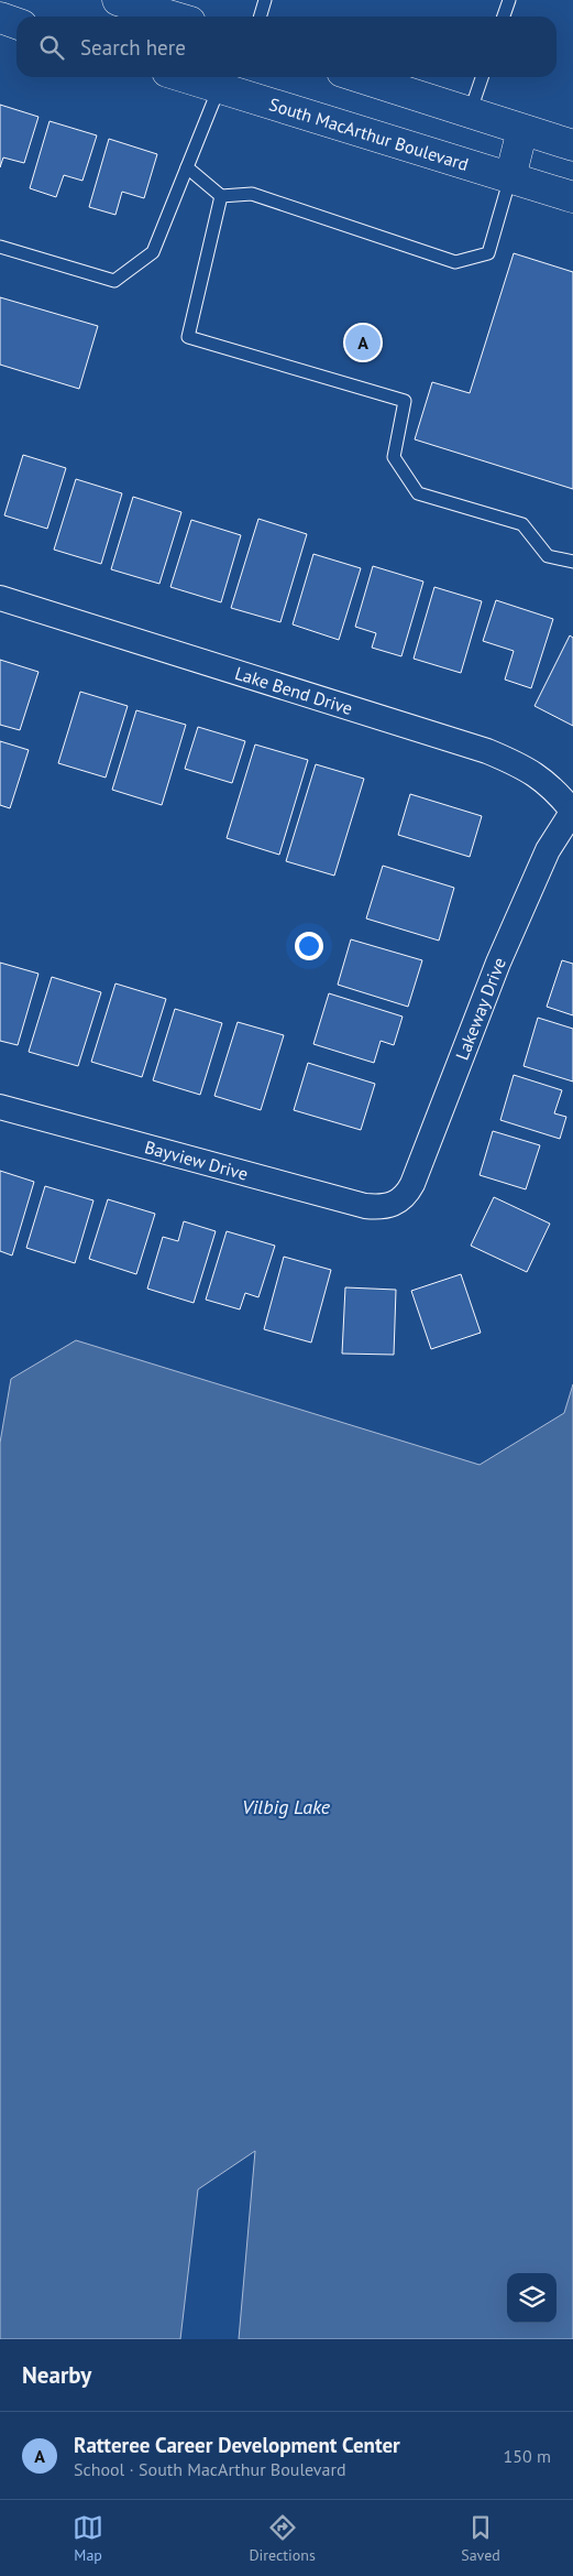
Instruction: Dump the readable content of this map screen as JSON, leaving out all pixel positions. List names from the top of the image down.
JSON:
{
  "streets": {
    "main road": ["South MacArthur Boulevard"],
    "street": ["Lake Bend Drive", "Lakeway Drive", "Bayview Drive"]
  },
  "crossings": [
    ["Lake Bend Drive", "Lakeway Drive"],
    ["Lakeway Drive", "Bayview Drive"]
  ],
  "water": ["Vilbig Lake"],
  "page": {
    "search": "Search here",
    "pins": "A",
    "heading": "Nearby",
    "list": [
      {
        "mark": "A",
        "name": "Ratteree Career Development Center",
        "note": "School · South MacArthur Boulevard",
        "value": "150 m"
      }
    ],
    "nav": ["Map", "Directions", "Saved"]
  }
}
